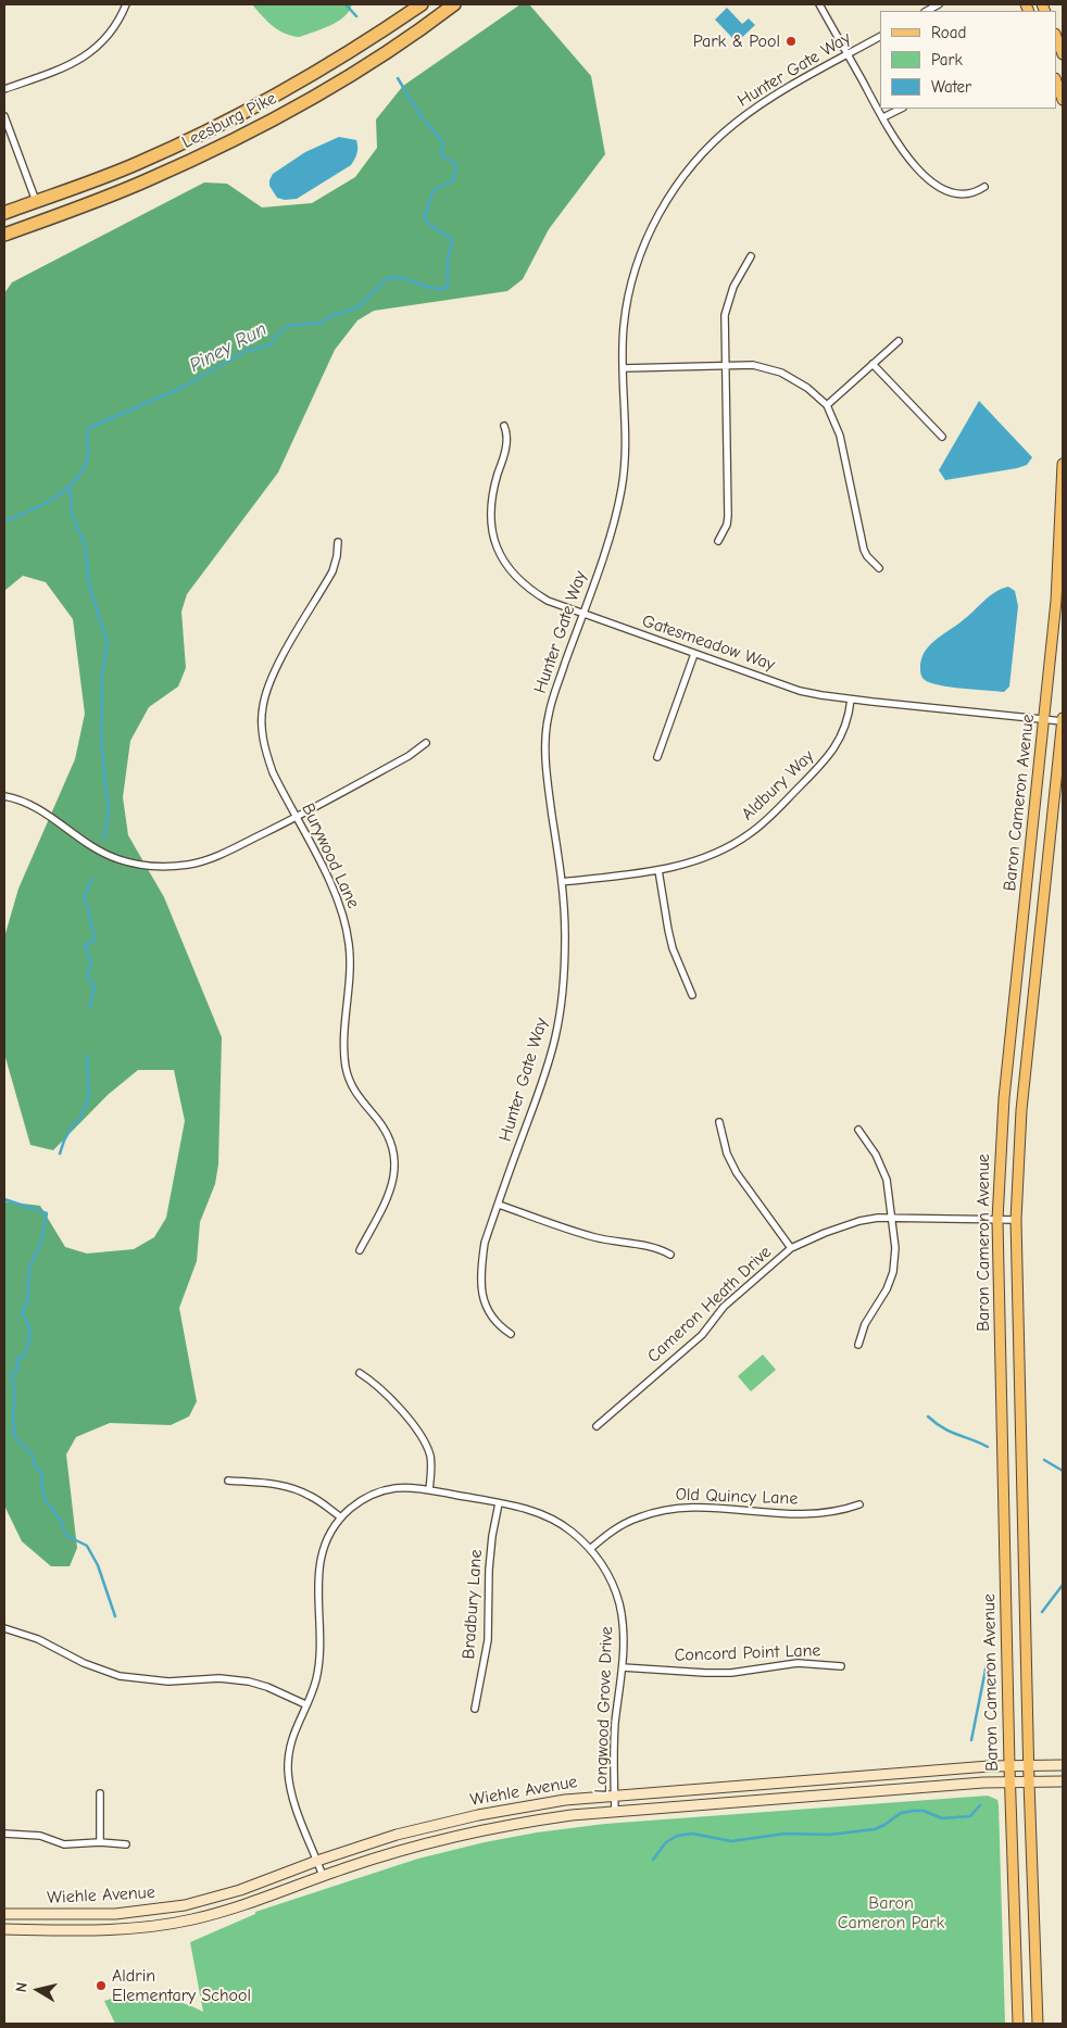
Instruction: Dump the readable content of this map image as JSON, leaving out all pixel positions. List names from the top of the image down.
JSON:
{
  "streets": {
    "highway": ["Leesburg Pike"],
    "main road": ["Baron Cameron Avenue", "Wiehle Avenue"],
    "street": [
      "Hunter Gate Way",
      "Gatesmeadow Way",
      "Aldbury Way",
      "Burywood Lane",
      "Cameron Heath Drive",
      "Old Quincy Lane",
      "Bradbury Lane",
      "Concord Point Lane",
      "Longwood Grove Drive"
    ]
  },
  "crossings": [
    ["Hunter Gate Way", "Gatesmeadow Way"],
    ["Hunter Gate Way", "Aldbury Way"],
    ["Gatesmeadow Way", "Aldbury Way"],
    ["Gatesmeadow Way", "Baron Cameron Avenue"],
    ["Baron Cameron Avenue", "Cameron Heath Drive"],
    ["Baron Cameron Avenue", "Wiehle Avenue"],
    ["Old Quincy Lane", "Longwood Grove Drive"],
    ["Bradbury Lane", "Longwood Grove Drive"],
    ["Concord Point Lane", "Longwood Grove Drive"],
    ["Longwood Grove Drive", "Wiehle Avenue"]
  ],
  "water": ["Piney Run"],
  "parks": ["Baron Cameron Park"],
  "places": ["Park & Pool", "Aldrin Elementary School"],
  "legend": ["Road", "Park", "Water"],
  "north": "left"
}
